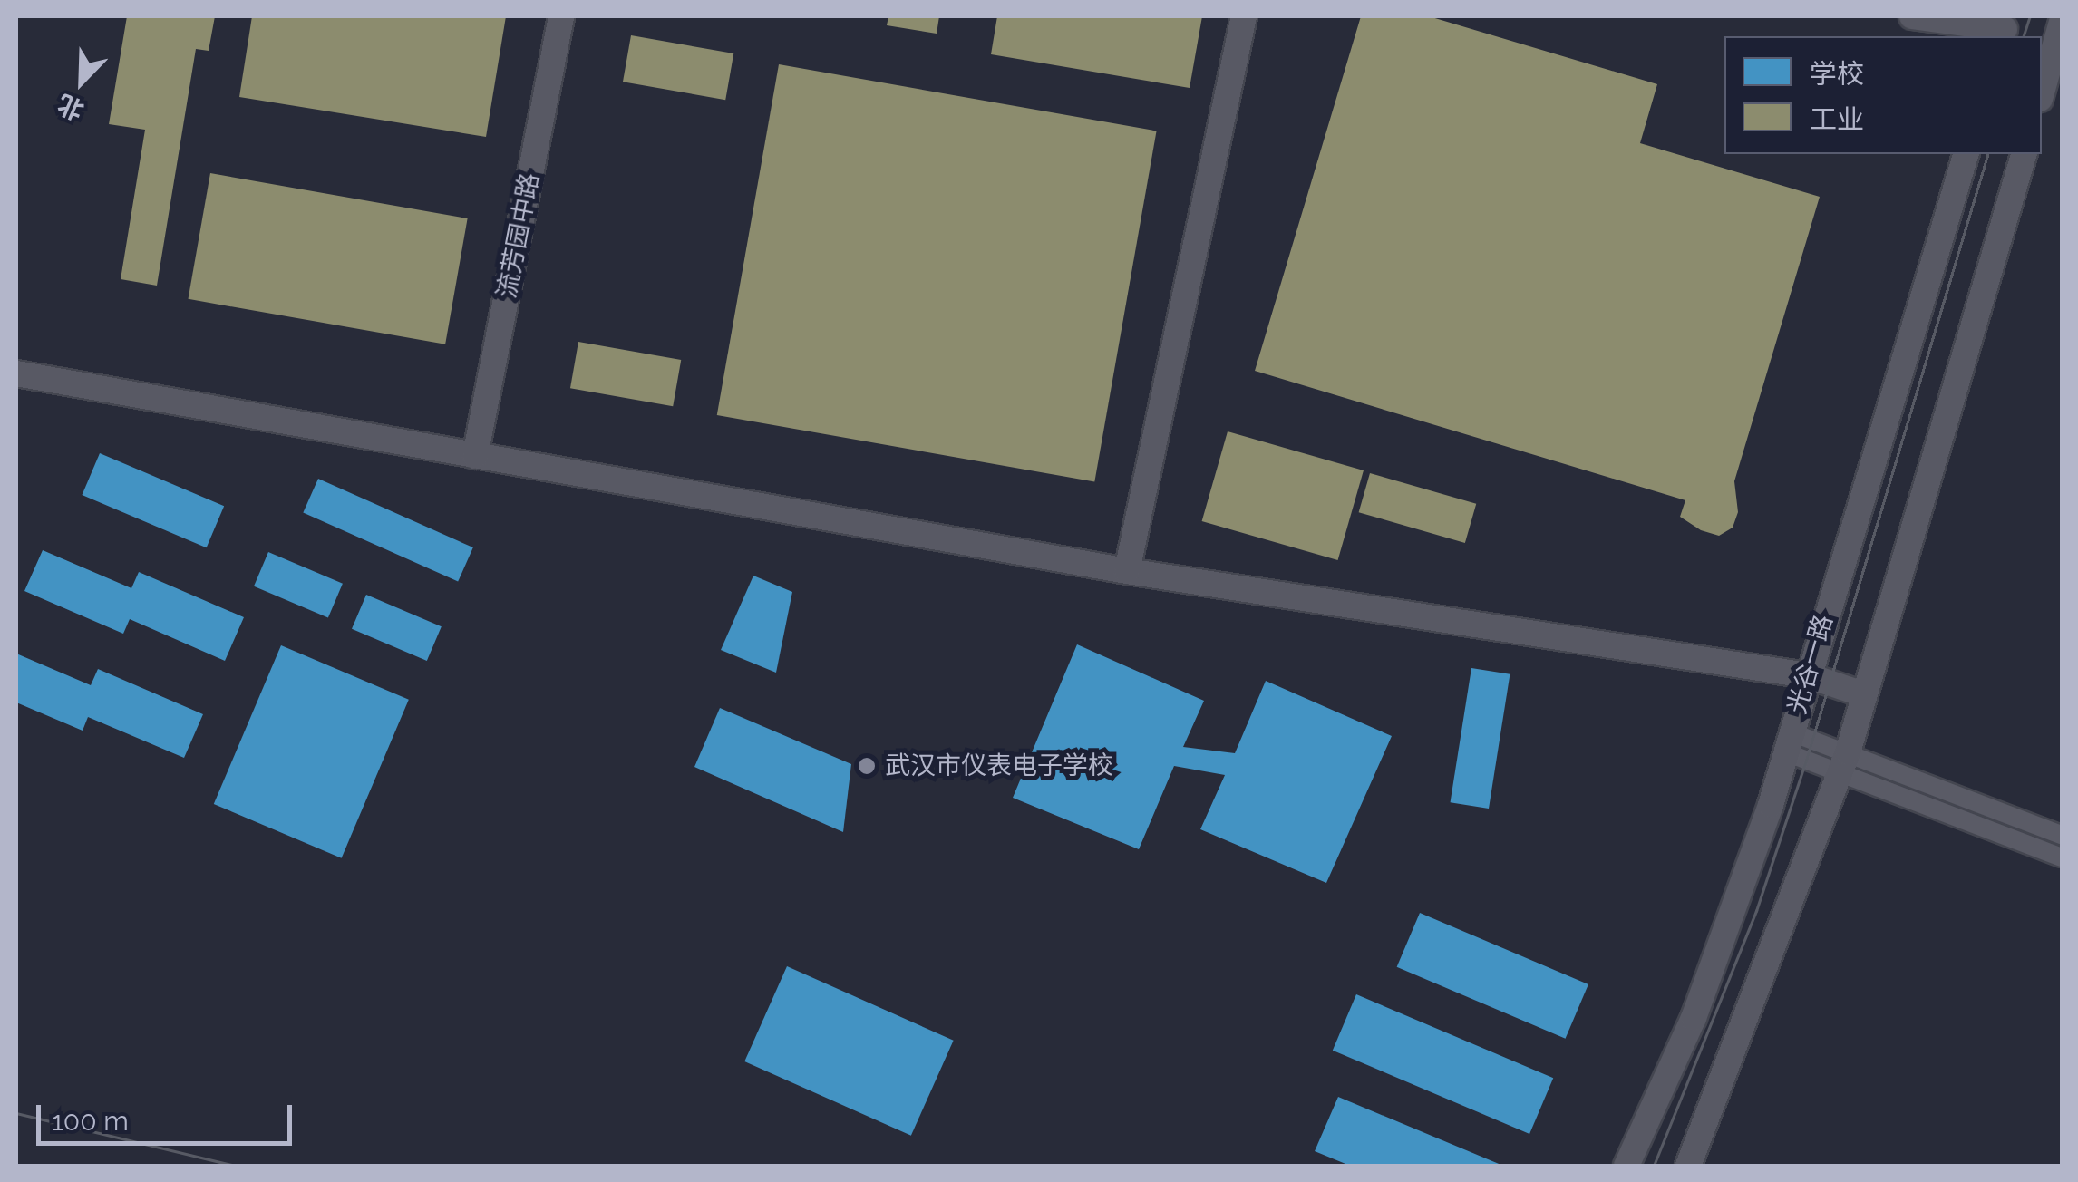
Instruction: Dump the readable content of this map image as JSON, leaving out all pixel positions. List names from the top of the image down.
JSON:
{
  "streets": {
    "main road": ["流芳园中路", "光谷一路"]
  },
  "places": ["武汉市仪表电子学校"],
  "legend": ["学校", "工业"],
  "scale_bar": "100 m",
  "north": "bottom left"
}
